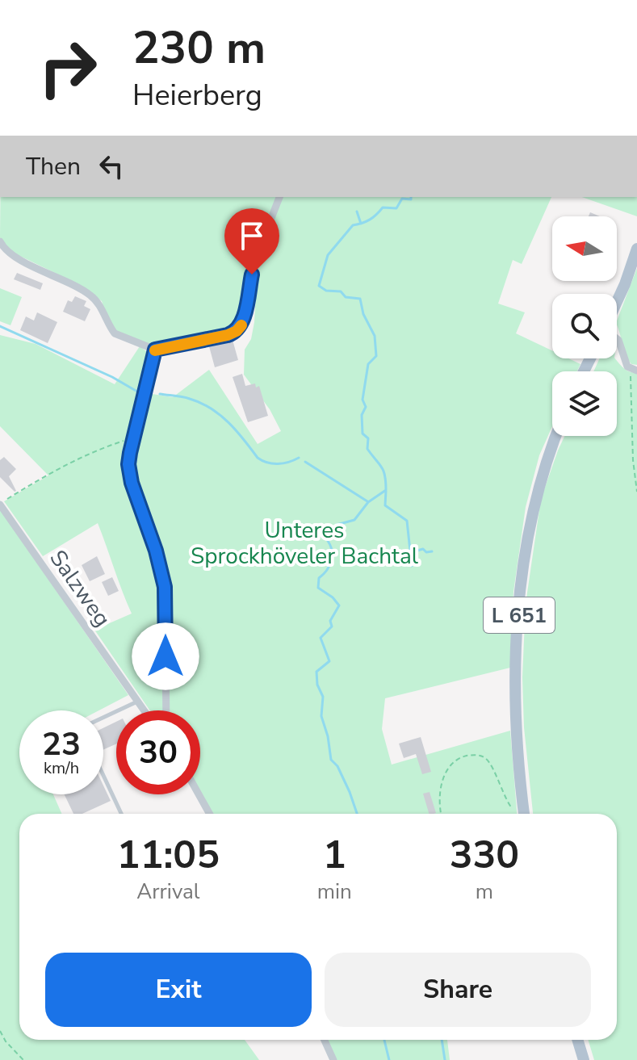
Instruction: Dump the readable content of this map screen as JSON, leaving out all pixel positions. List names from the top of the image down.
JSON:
{
  "streets": {
    "main road": ["L 651"],
    "street": ["Salzweg"]
  },
  "parks": ["Unteres Sprockhöveler Bachtal"],
  "north": "left",
  "page": {
    "turn": ["230 m", "Heierberg"],
    "then": "Then",
    "speed": "23 km/h",
    "limit": "30",
    "eta": [
      "11:05",
      "Arrival",
      "1",
      "min",
      "330",
      "m"
    ],
    "buttons": ["Exit", "Share"]
  }
}
